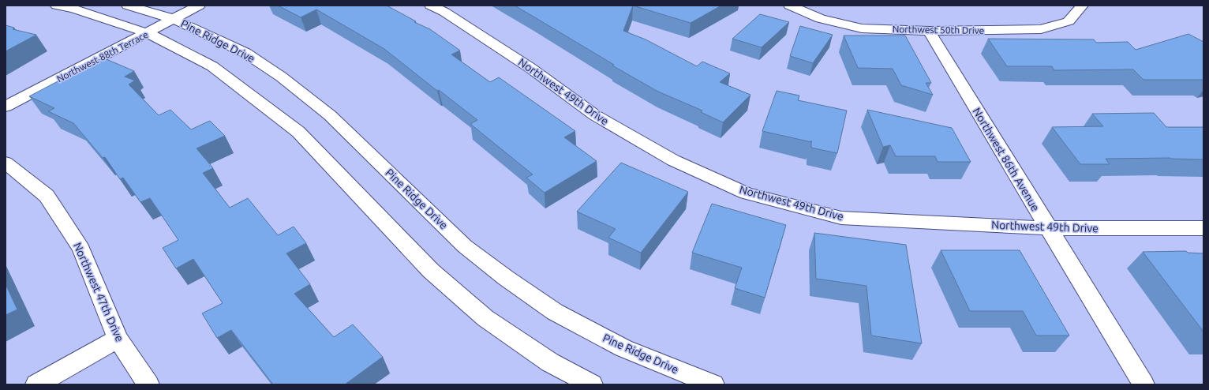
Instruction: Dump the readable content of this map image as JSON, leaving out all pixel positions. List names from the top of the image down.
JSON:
{
  "streets": {
    "street": [
      "Northwest 50th Drive",
      "Pine Ridge Drive",
      "Northwest 88th Terrace",
      "Northwest 49th Drive",
      "Northwest 86th Avenue",
      "Northwest 47th Drive"
    ]
  },
  "crossings": [
    ["Northwest 50th Drive", "Northwest 86th Avenue"],
    ["Pine Ridge Drive", "Northwest 88th Terrace"],
    ["Northwest 49th Drive", "Northwest 86th Avenue"]
  ]
}
